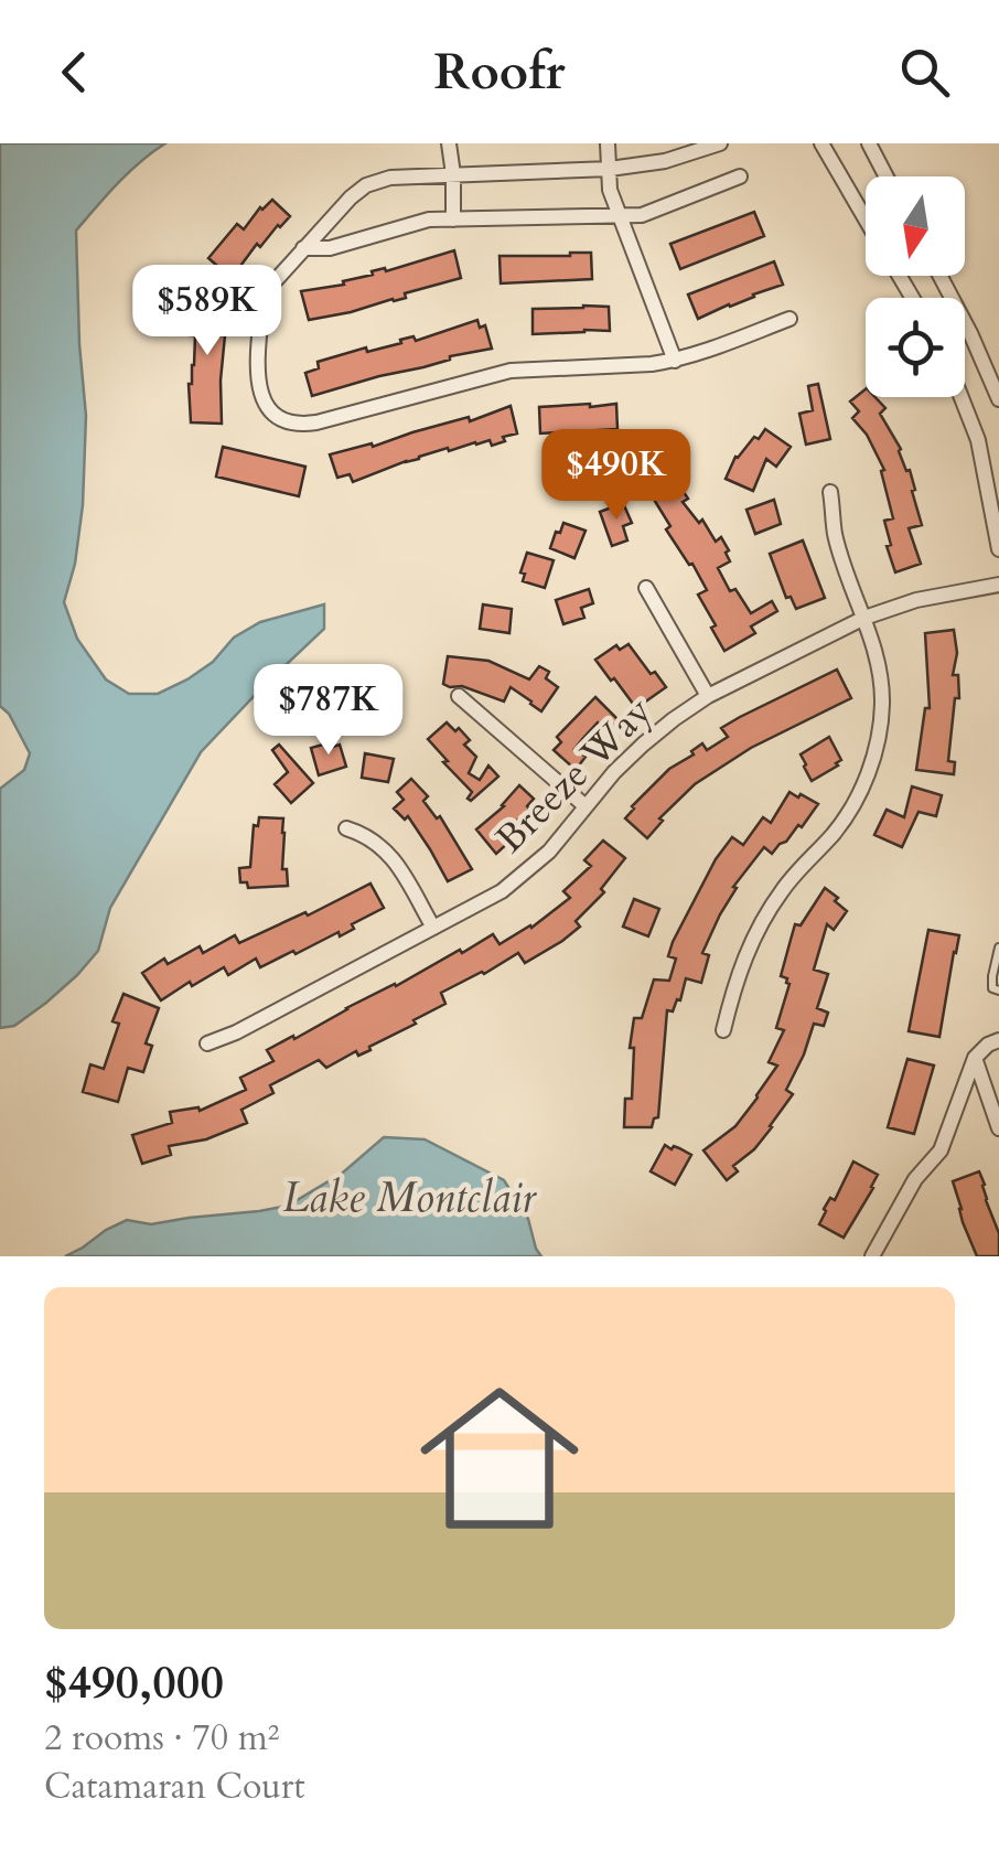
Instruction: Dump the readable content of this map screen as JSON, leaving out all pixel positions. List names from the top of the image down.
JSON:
{
  "streets": {
    "street": ["Breeze Way"]
  },
  "water": ["Lake Montclair"],
  "north": "bottom",
  "page": {
    "header": "Roofr",
    "price": ["$589K", "$490K", "$787K"],
    "list": [
      {
        "name": "$490,000",
        "note": "2 rooms · 70 m² · Catamaran Court"
      }
    ]
  }
}
